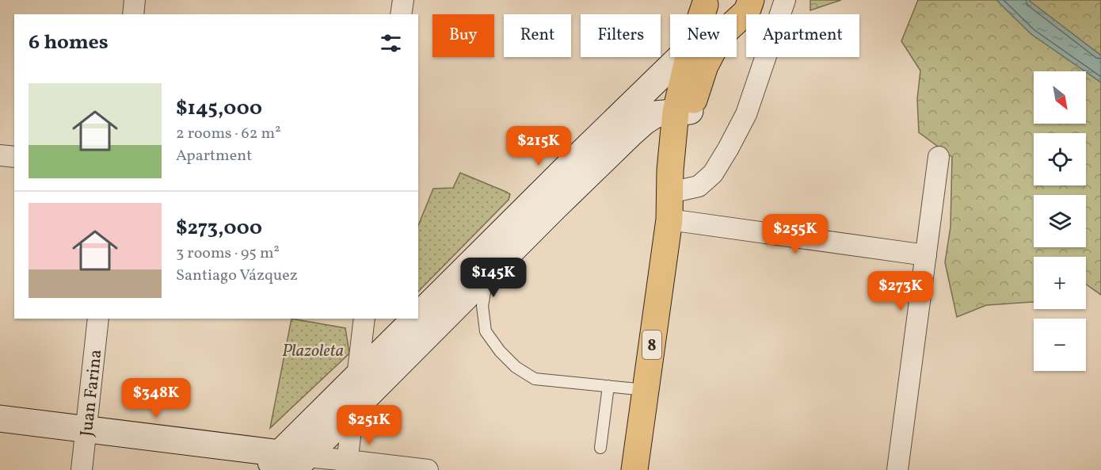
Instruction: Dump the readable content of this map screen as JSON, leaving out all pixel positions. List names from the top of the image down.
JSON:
{
  "streets": {
    "highway": ["8"],
    "street": ["Juan Farina"]
  },
  "parks": ["Plazoleta"],
  "north": "bottom right",
  "page": {
    "chip": [
      "Buy",
      "Rent",
      "Filters",
      "New",
      "Apartment"
    ],
    "heading": "6 homes",
    "map_buttons": ["+", "−"],
    "list": [
      {
        "name": "$145,000",
        "note": "2 rooms · 62 m² · Apartment"
      },
      {
        "name": "$273,000",
        "note": "3 rooms · 95 m² · Santiago Vázquez"
      }
    ],
    "price": [
      "$215K",
      "$255K",
      "$145K",
      "$273K",
      "$348K",
      "$251K"
    ]
  }
}
